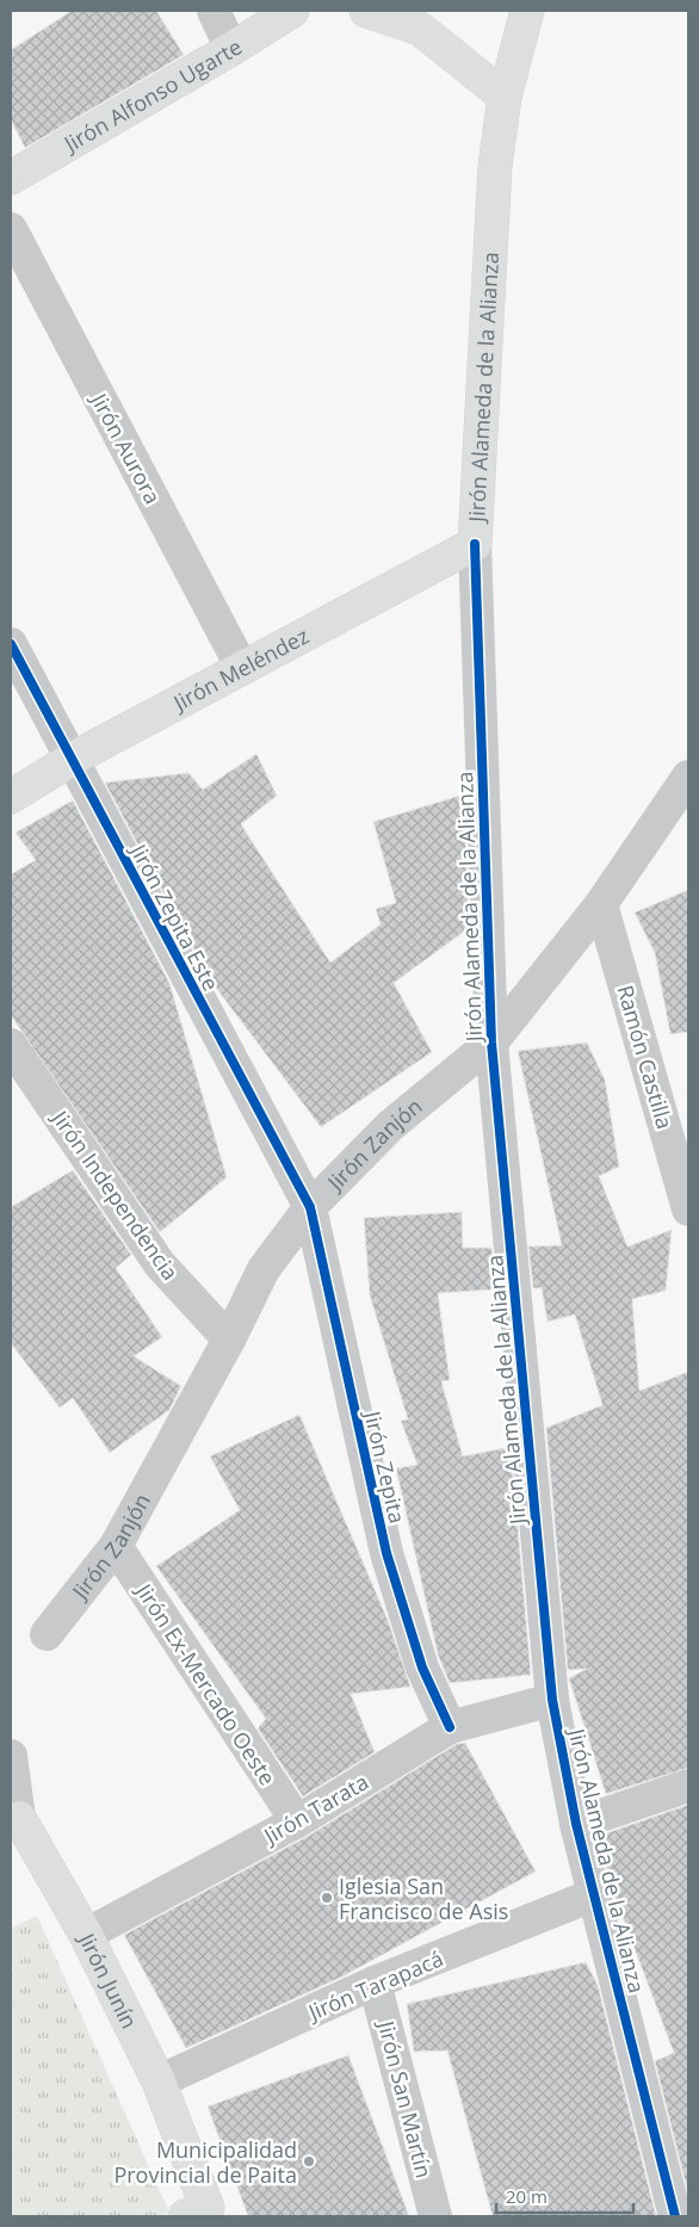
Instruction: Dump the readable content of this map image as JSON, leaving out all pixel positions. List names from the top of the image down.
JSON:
{
  "streets": {
    "main road": [
      "Jirón Alfonso Ugarte",
      "Jirón Alameda de la Alianza",
      "Jirón Meléndez",
      "Jirón Junín"
    ],
    "street": [
      "Jirón Aurora",
      "Jirón Zepita Este",
      "Ramón Castilla",
      "Jirón Zanjón",
      "Jirón Independencia",
      "Jirón Zepita",
      "Jirón Ex-Mercado Oeste",
      "Jirón Tarata",
      "Jirón Tarapacá",
      "Jirón San Martín"
    ]
  },
  "crossings": [
    ["Jirón Alameda de la Alianza", "Jirón Meléndez"],
    ["Jirón Alameda de la Alianza", "Jirón Zanjón"],
    ["Jirón Alameda de la Alianza", "Jirón Tarata"],
    ["Jirón Alameda de la Alianza", "Jirón Tarapacá"],
    ["Jirón Aurora", "Jirón Meléndez"],
    ["Jirón Meléndez", "Jirón Zepita Este"],
    ["Jirón Zepita Este", "Jirón Zanjón"],
    ["Jirón Zepita Este", "Jirón Zepita"],
    ["Ramón Castilla", "Jirón Zanjón"],
    ["Jirón Zanjón", "Jirón Independencia"],
    ["Jirón Zanjón", "Jirón Zepita"],
    ["Jirón Zanjón", "Jirón Ex-Mercado Oeste"],
    ["Jirón Zepita", "Jirón Tarata"],
    ["Jirón Ex-Mercado Oeste", "Jirón Tarata"],
    ["Jirón Tarata", "Jirón Junín"],
    ["Jirón Junín", "Jirón Tarapacá"],
    ["Jirón Tarapacá", "Jirón San Martín"]
  ],
  "places": ["Iglesia San Francisco de Asis", "Municipalidad Provincial de Paita"],
  "scale_bar": "20 m"
}
